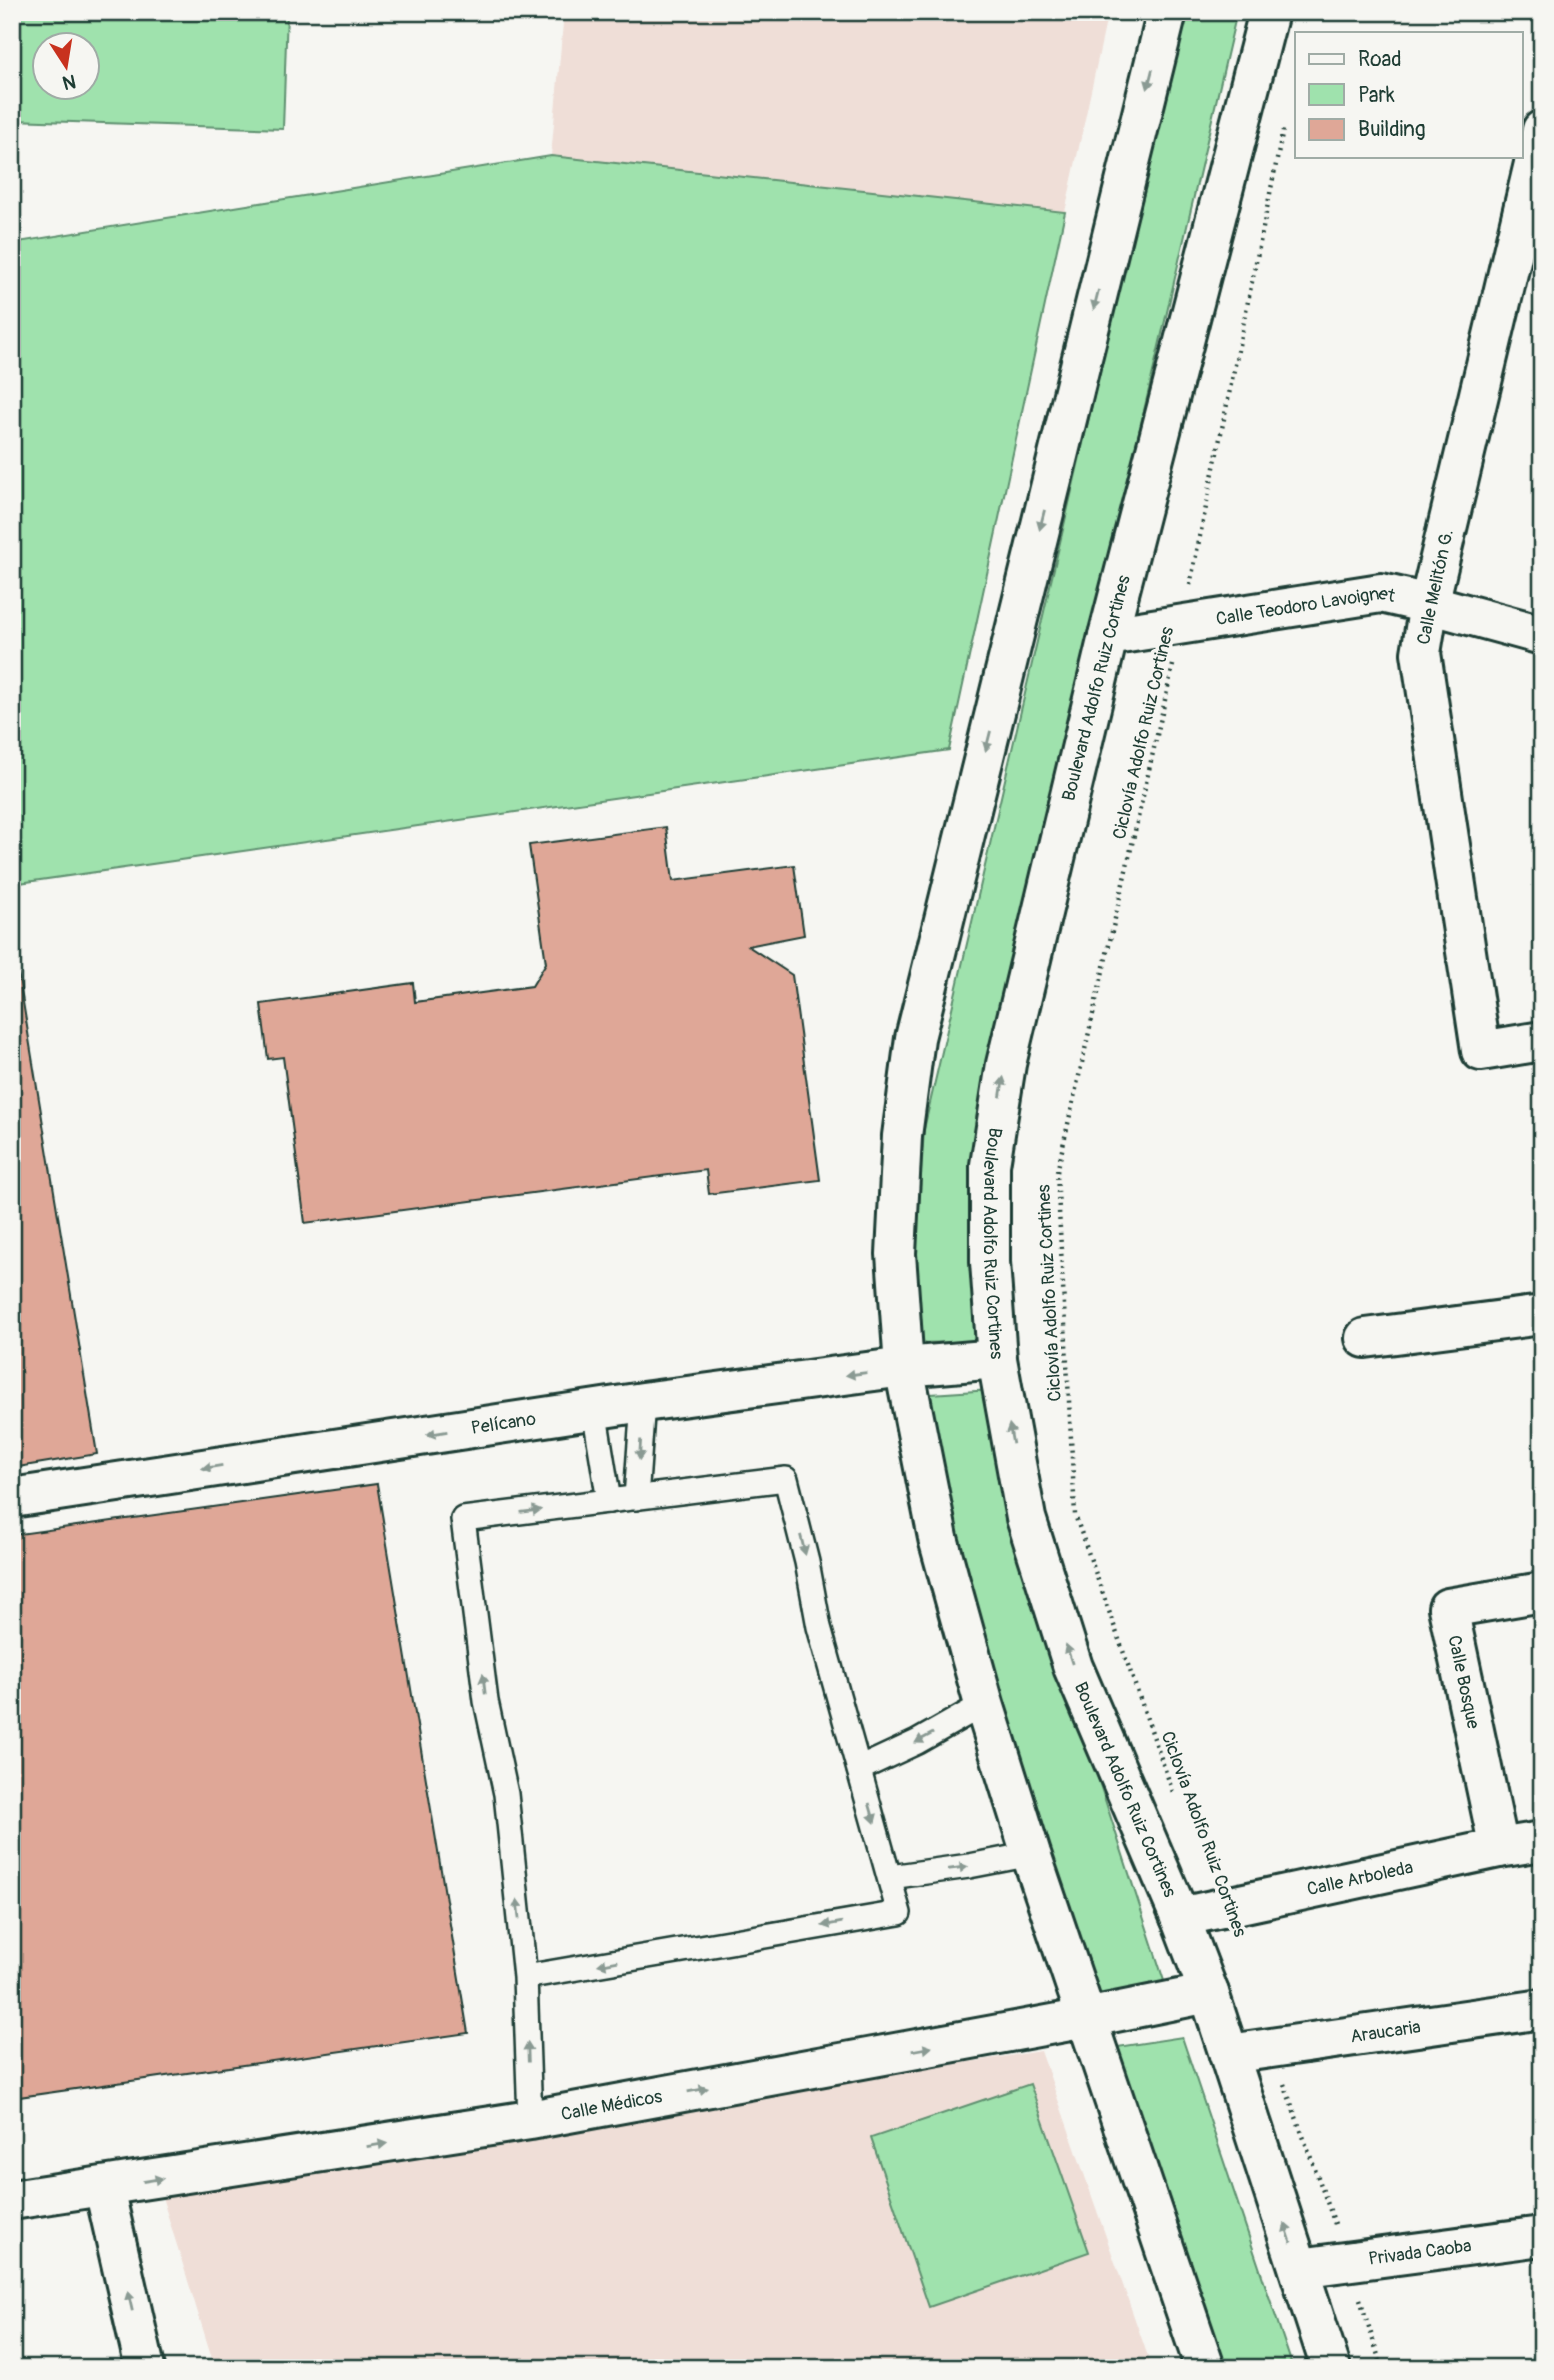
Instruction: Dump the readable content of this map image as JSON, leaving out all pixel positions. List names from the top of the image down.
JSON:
{
  "streets": {
    "street": [
      "Calle Melitón G.",
      "Calle Teodoro Lavoignet",
      "Boulevard Adolfo Ruiz Cortines",
      "Pelícano",
      "Calle Bosque",
      "Calle Arboleda",
      "Araucaria",
      "Calle Médicos",
      "Privada Caoba"
    ],
    "path": ["Ciclovía Adolfo Ruiz Cortines"]
  },
  "crossings": [
    ["Calle Melitón G.", "Calle Teodoro Lavoignet"],
    ["Calle Teodoro Lavoignet", "Boulevard Adolfo Ruiz Cortines"],
    ["Calle Teodoro Lavoignet", "Ciclovía Adolfo Ruiz Cortines"],
    ["Boulevard Adolfo Ruiz Cortines", "Pelícano"],
    ["Boulevard Adolfo Ruiz Cortines", "Calle Arboleda"],
    ["Boulevard Adolfo Ruiz Cortines", "Araucaria"],
    ["Boulevard Adolfo Ruiz Cortines", "Calle Médicos"],
    ["Boulevard Adolfo Ruiz Cortines", "Privada Caoba"],
    ["Calle Bosque", "Calle Arboleda"]
  ],
  "one_way": ["Pelícano", "Calle Médicos"],
  "legend": ["Road", "Park", "Building"],
  "north": "bottom"
}
